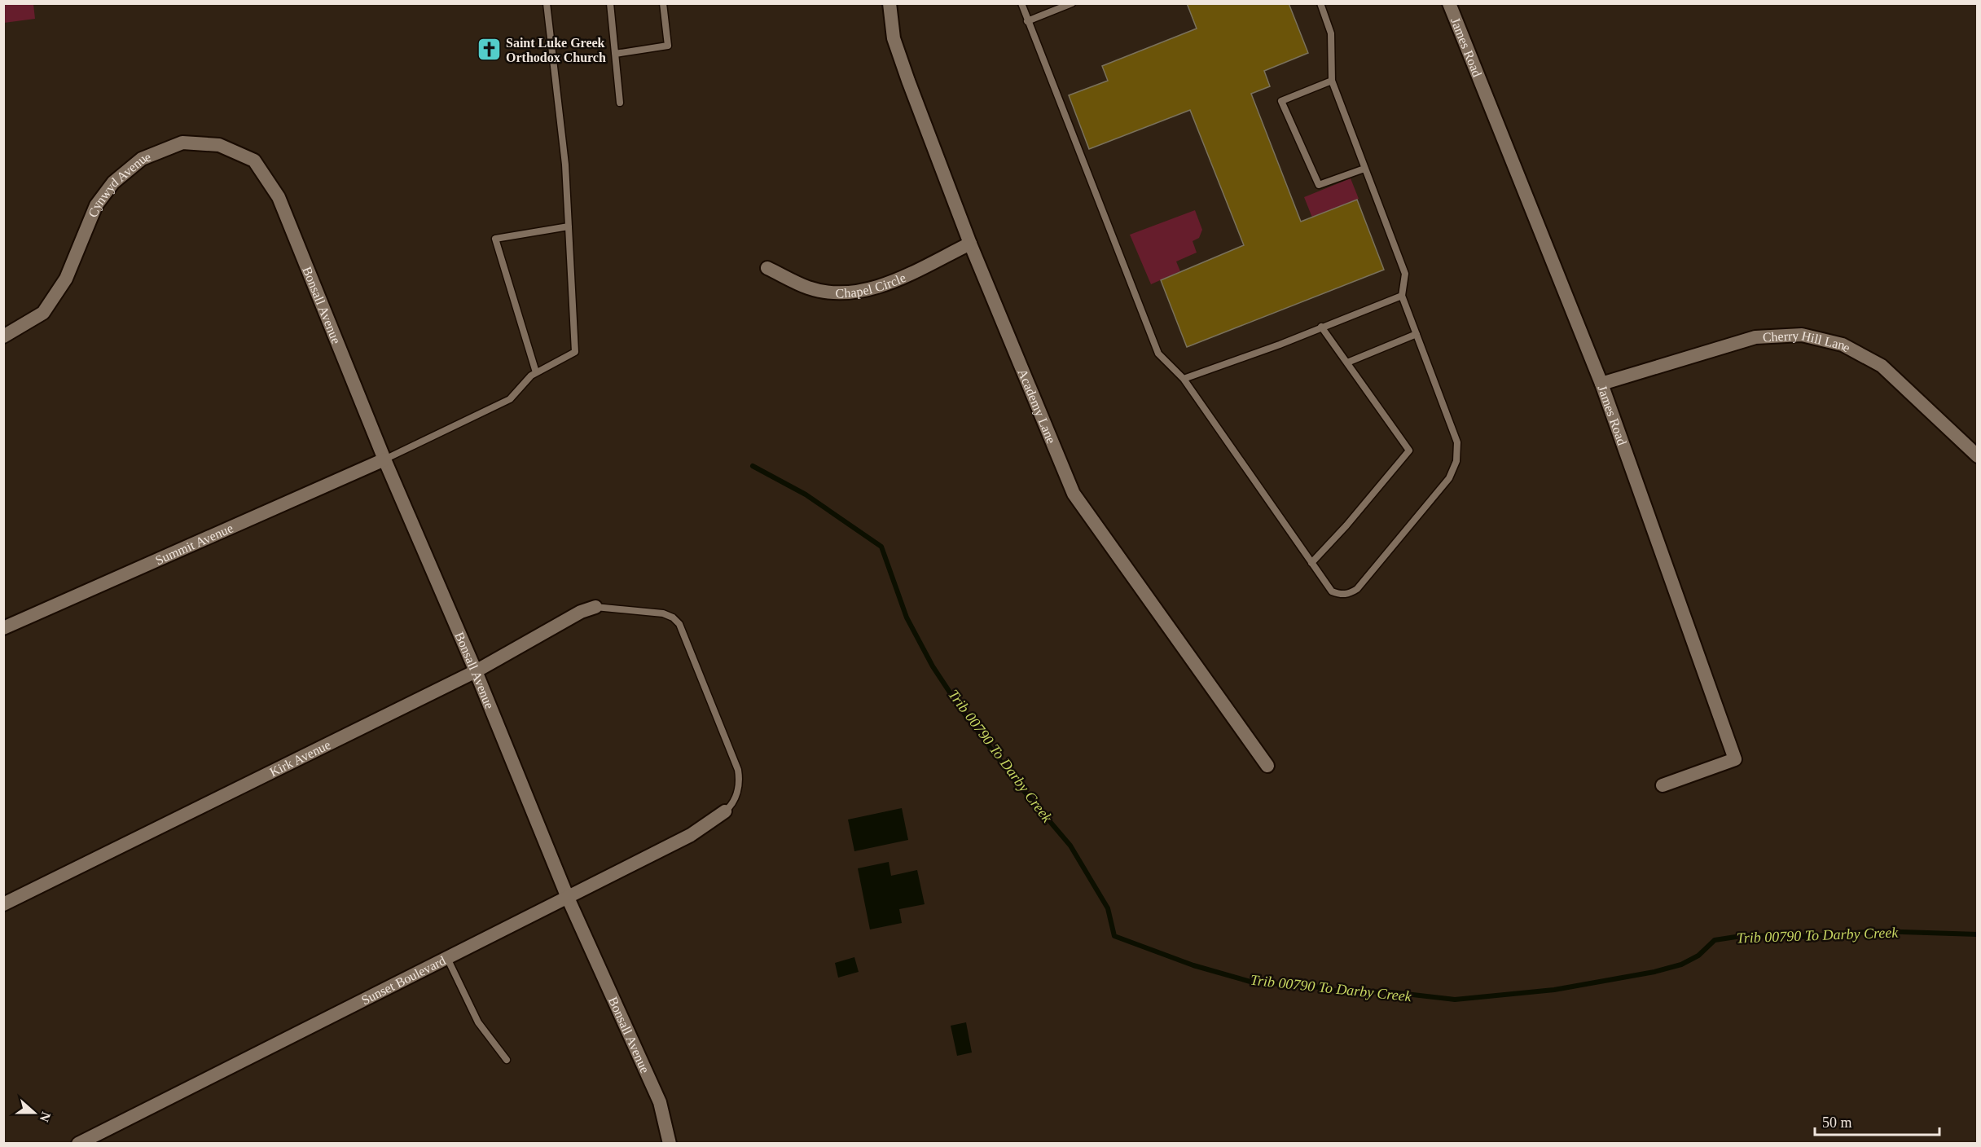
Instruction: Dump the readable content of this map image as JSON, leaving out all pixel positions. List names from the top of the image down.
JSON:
{
  "streets": {
    "street": [
      "James Road",
      "Cynwyd Avenue",
      "Chapel Circle",
      "Bonsall Avenue",
      "Cherry Hill Lane",
      "Academy Lane",
      "Summit Avenue",
      "Kirk Avenue",
      "Sunset Boulevard"
    ]
  },
  "crossings": [
    ["James Road", "Cherry Hill Lane"],
    ["Cynwyd Avenue", "Bonsall Avenue"],
    ["Chapel Circle", "Academy Lane"],
    ["Bonsall Avenue", "Summit Avenue"],
    ["Bonsall Avenue", "Kirk Avenue"],
    ["Bonsall Avenue", "Sunset Boulevard"]
  ],
  "water": ["Trib 00790 To Darby Creek"],
  "places": {
    "church": ["Saint Luke Greek Orthodox Church"]
  },
  "scale_bar": "50 m",
  "north": "right"
}
